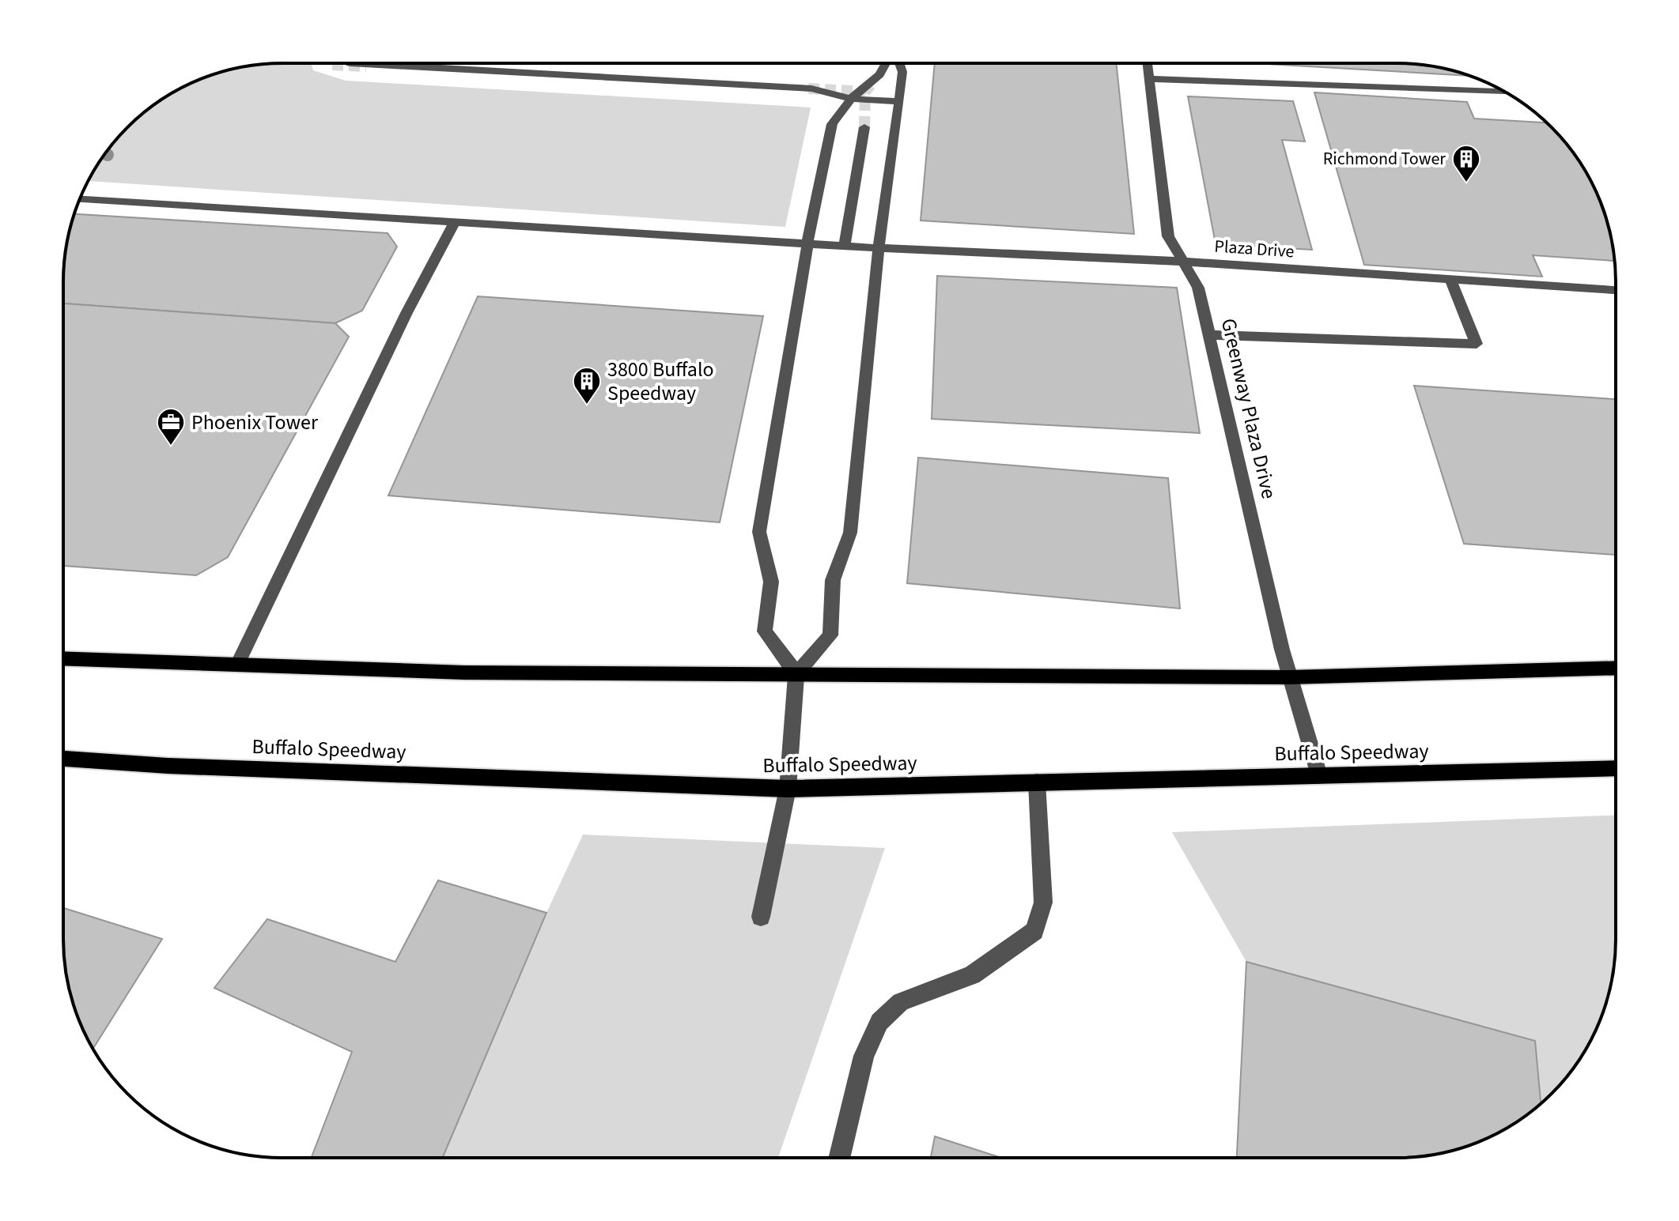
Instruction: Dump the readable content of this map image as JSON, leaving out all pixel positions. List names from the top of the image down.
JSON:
{
  "streets": {
    "main road": ["Buffalo Speedway"],
    "street": ["Plaza Drive", "Greenway Plaza Drive"]
  },
  "crossings": [
    ["Plaza Drive", "Greenway Plaza Drive"],
    ["Greenway Plaza Drive", "Buffalo Speedway"]
  ],
  "places": {
    "building": ["Richmond Tower", "3800 Buffalo Speedway"],
    "office": ["Phoenix Tower"]
  }
}
